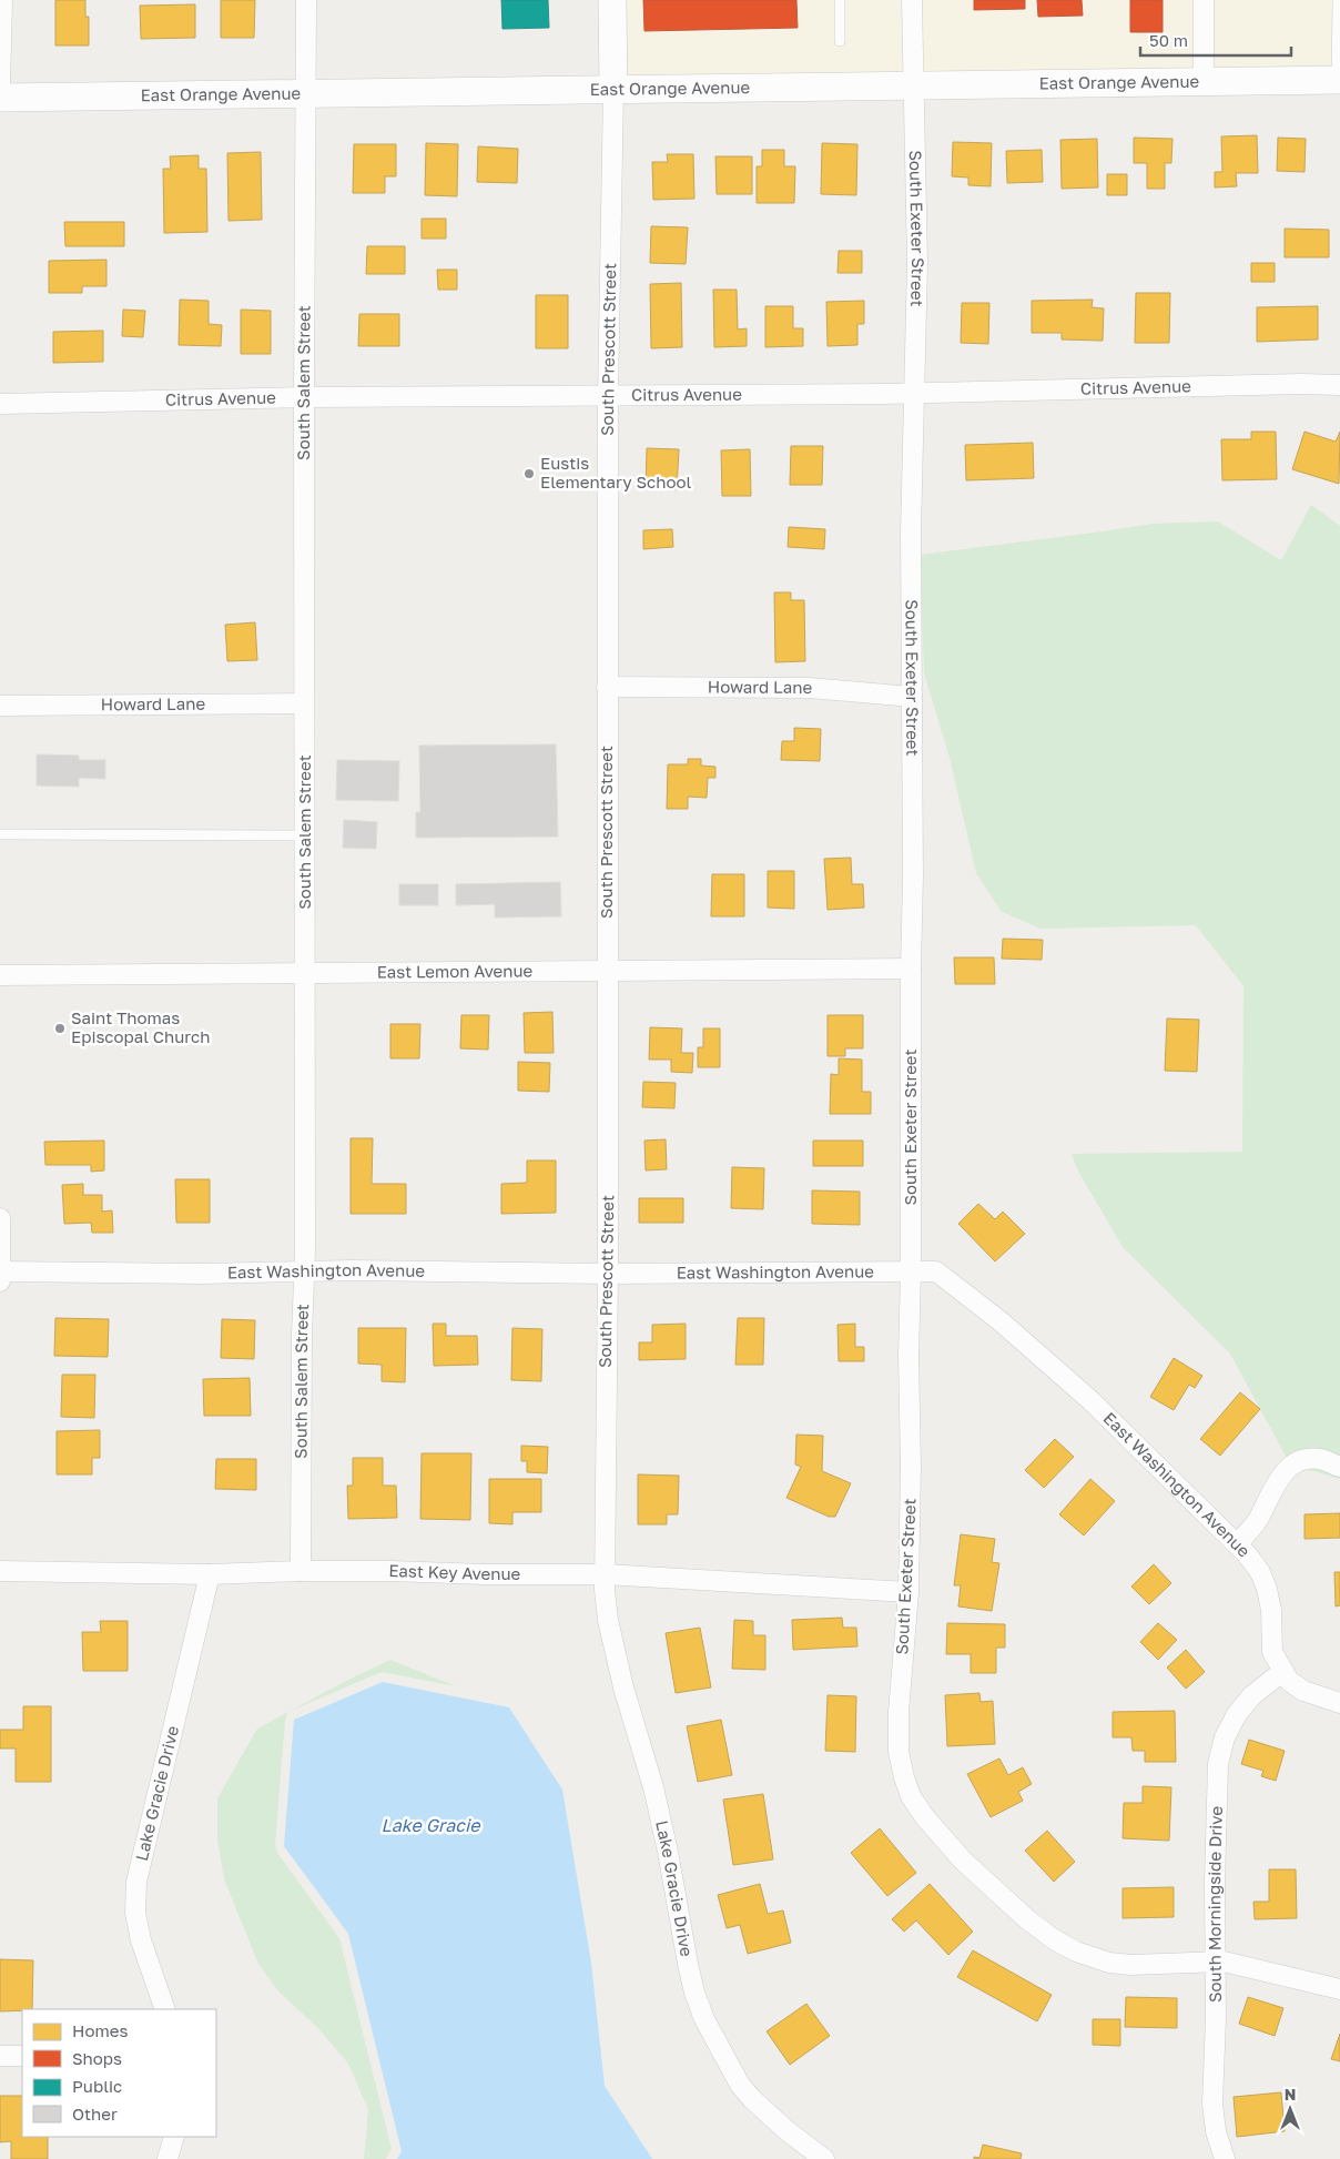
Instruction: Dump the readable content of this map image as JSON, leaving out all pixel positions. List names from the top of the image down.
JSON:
{
  "streets": {
    "main road": ["East Orange Avenue"],
    "street": [
      "South Exeter Street",
      "South Prescott Street",
      "South Salem Street",
      "Citrus Avenue",
      "Howard Lane",
      "East Lemon Avenue",
      "East Washington Avenue",
      "East Key Avenue",
      "Lake Gracie Drive",
      "South Morningside Drive"
    ]
  },
  "crossings": [
    ["East Orange Avenue", "South Exeter Street"],
    ["East Orange Avenue", "South Prescott Street"],
    ["East Orange Avenue", "South Salem Street"],
    ["South Exeter Street", "Citrus Avenue"],
    ["South Exeter Street", "Howard Lane"],
    ["South Exeter Street", "East Lemon Avenue"],
    ["South Exeter Street", "East Washington Avenue"],
    ["South Exeter Street", "East Key Avenue"],
    ["South Exeter Street", "South Morningside Drive"],
    ["South Prescott Street", "Citrus Avenue"],
    ["South Prescott Street", "Howard Lane"],
    ["South Prescott Street", "East Lemon Avenue"],
    ["South Prescott Street", "East Washington Avenue"],
    ["South Prescott Street", "East Key Avenue"],
    ["South Prescott Street", "Lake Gracie Drive"],
    ["South Salem Street", "Citrus Avenue"],
    ["South Salem Street", "Howard Lane"],
    ["South Salem Street", "East Lemon Avenue"],
    ["South Salem Street", "East Washington Avenue"],
    ["South Salem Street", "East Key Avenue"],
    ["East Washington Avenue", "South Morningside Drive"],
    ["East Key Avenue", "Lake Gracie Drive"]
  ],
  "water": ["Lake Gracie"],
  "places": ["Eustis Elementary School", "Saint Thomas Episcopal Church"],
  "legend": [
    "Homes",
    "Shops",
    "Public",
    "Other"
  ],
  "scale_bar": "50 m",
  "north": "top"
}
